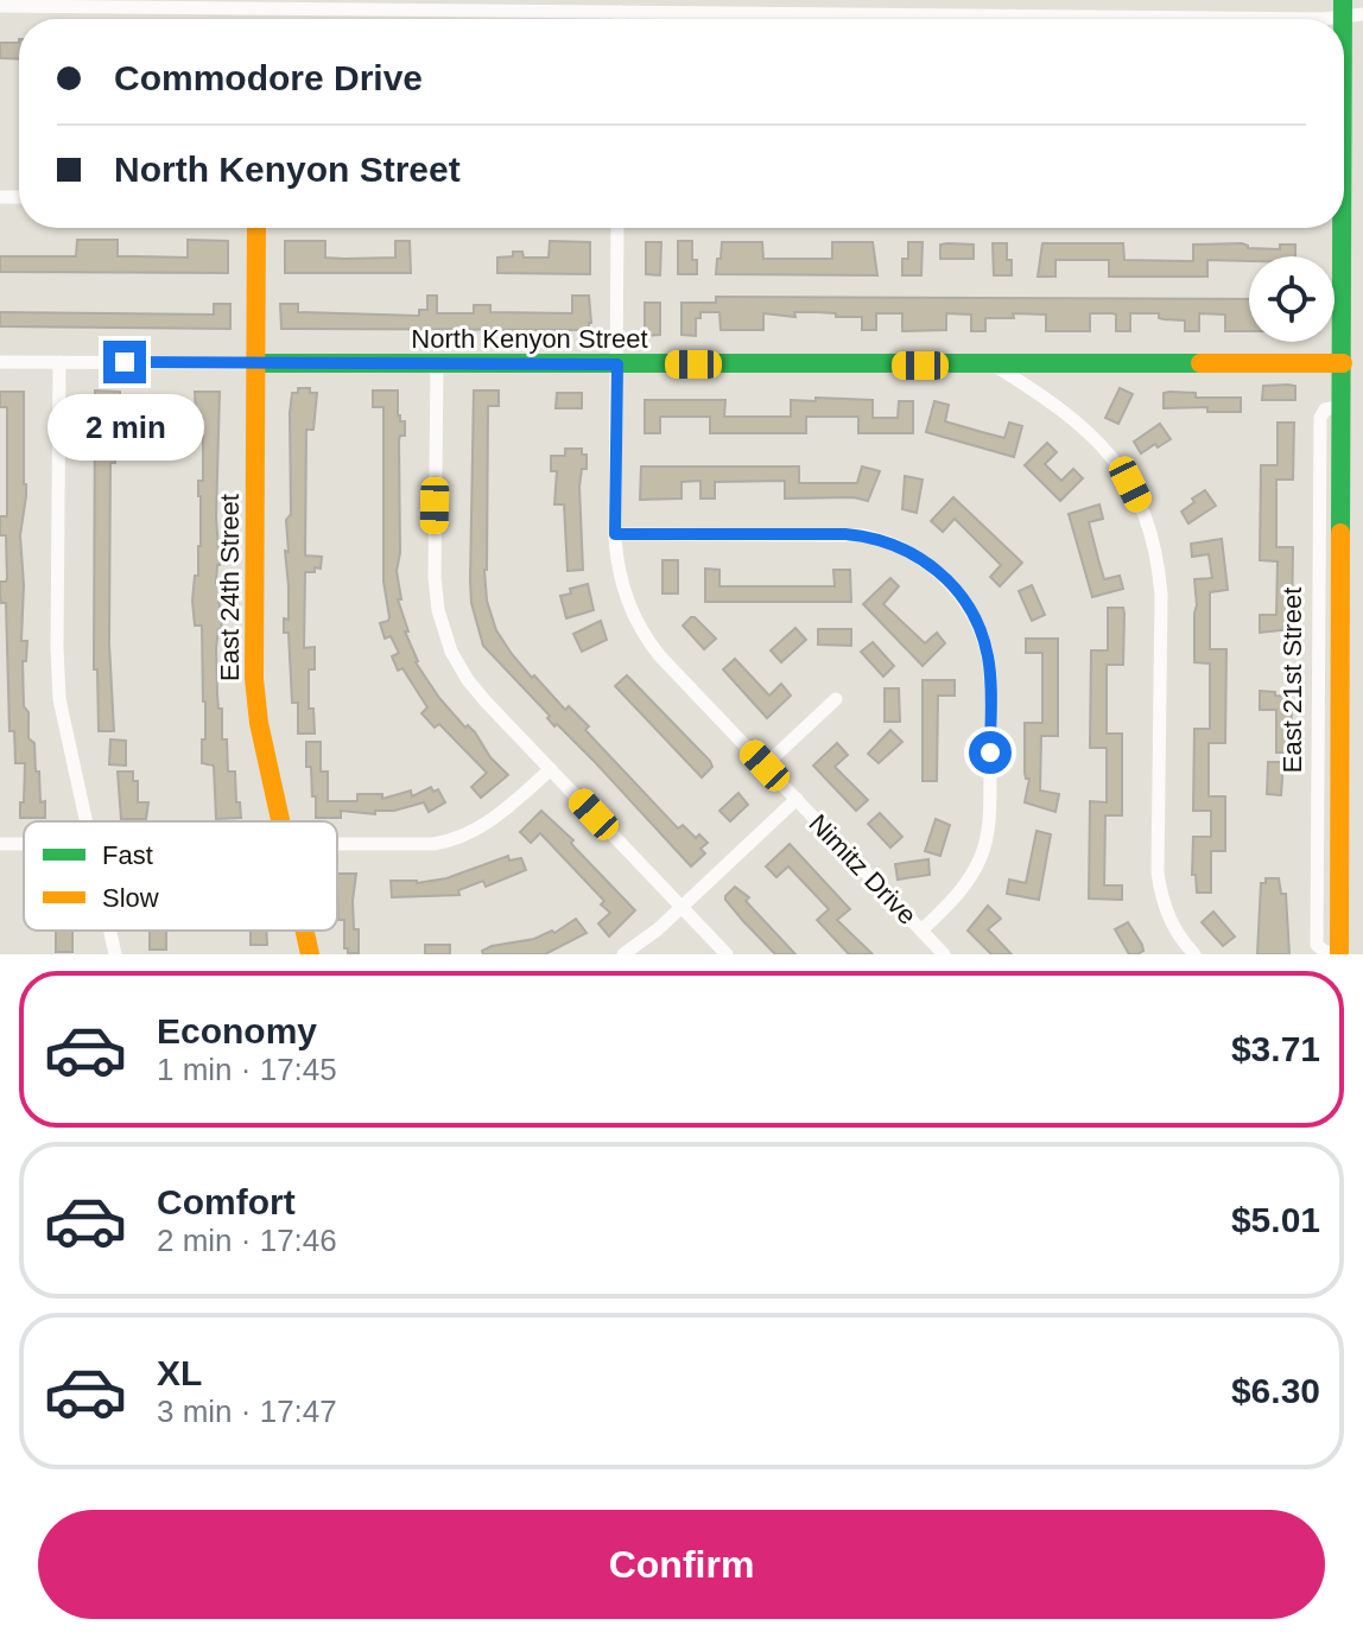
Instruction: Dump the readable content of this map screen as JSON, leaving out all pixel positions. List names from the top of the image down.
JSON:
{
  "streets": {
    "street": [
      "North Kenyon Street",
      "East 24th Street",
      "East 21st Street",
      "Nimitz Drive"
    ]
  },
  "crossings": [
    ["North Kenyon Street", "East 24th Street"],
    ["North Kenyon Street", "East 21st Street"],
    ["North Kenyon Street", "Nimitz Drive"]
  ],
  "legend": ["Fast", "Slow"],
  "page": {
    "banner": ["Commodore Drive", "North Kenyon Street"],
    "bubble": "2 min",
    "list": [
      {
        "name": "Economy",
        "note": "1 min · 17:45",
        "value": "$3.71"
      },
      {
        "name": "Comfort",
        "note": "2 min · 17:46",
        "value": "$5.01"
      },
      {
        "name": "XL",
        "note": "3 min · 17:47",
        "value": "$6.30"
      }
    ],
    "buttons": "Confirm"
  }
}
